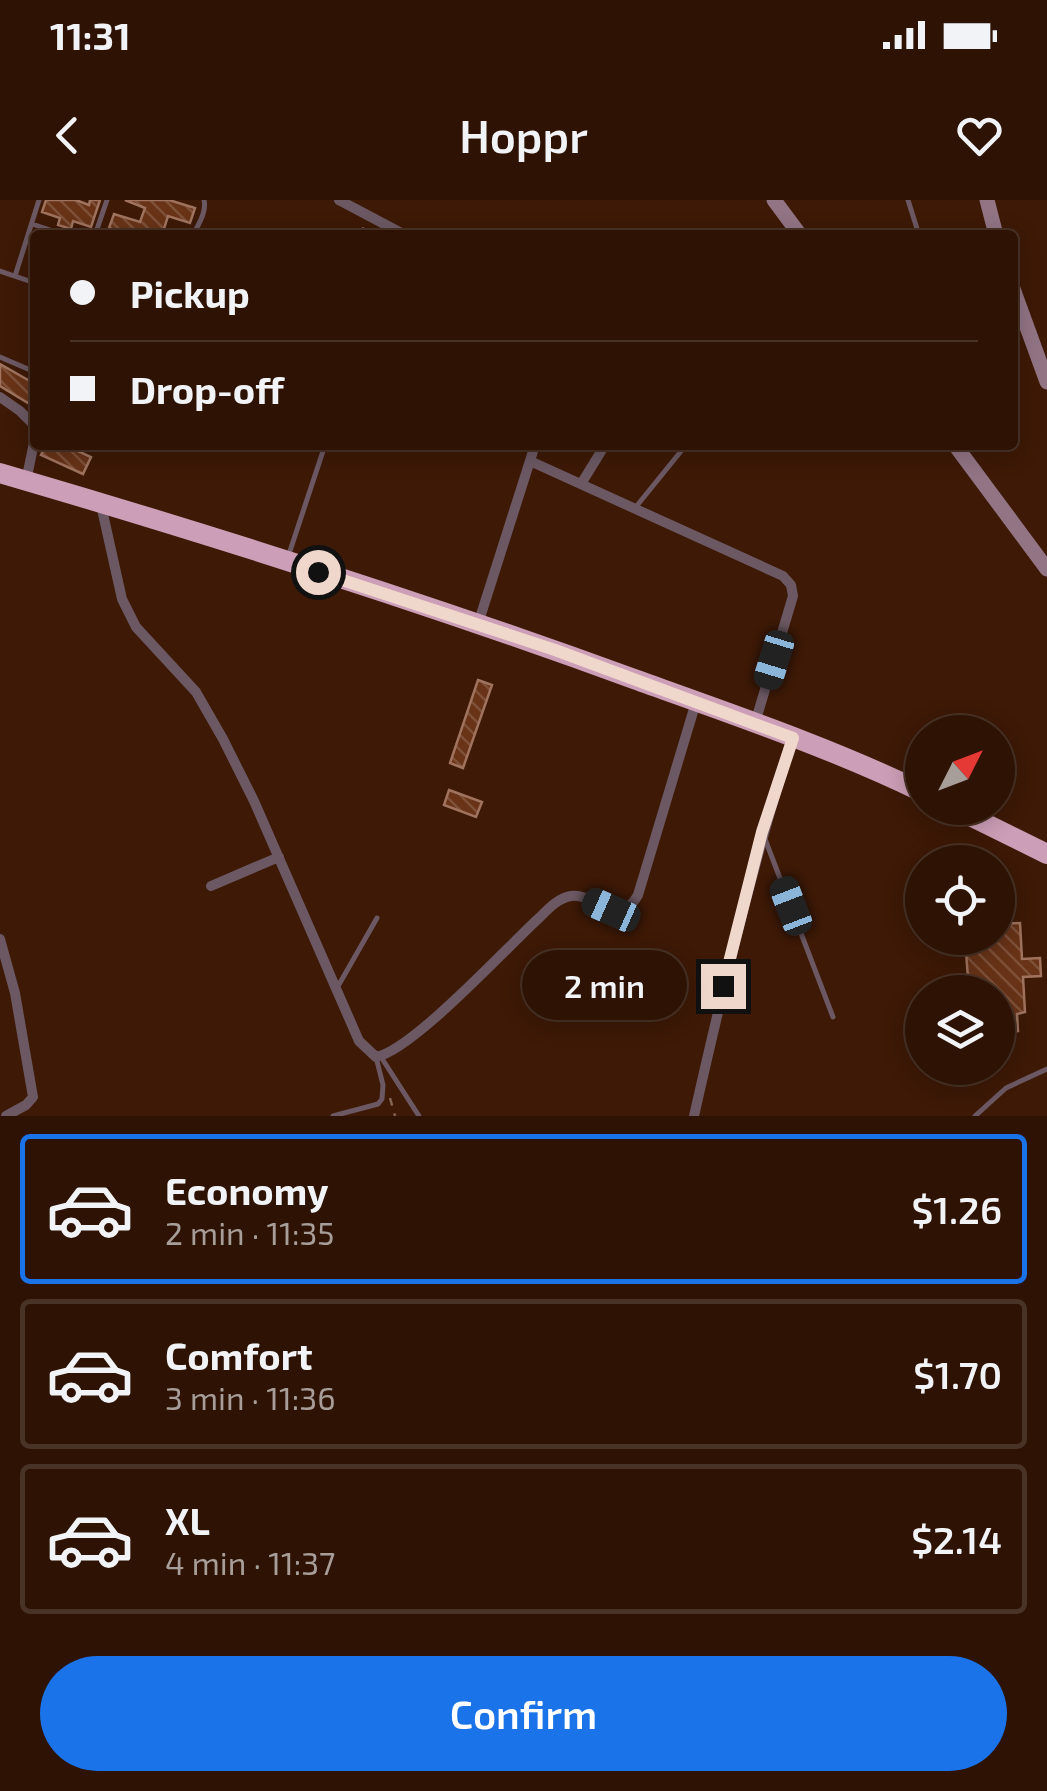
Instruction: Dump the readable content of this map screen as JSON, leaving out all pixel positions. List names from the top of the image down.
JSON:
{
  "north": "top right",
  "page": {
    "status": "11:31",
    "header": "Hoppr",
    "banner": ["Pickup", "Drop-off"],
    "bubble": "2 min",
    "list": [
      {
        "name": "Economy",
        "note": "2 min · 11:35",
        "value": "$1.26"
      },
      {
        "name": "Comfort",
        "note": "3 min · 11:36",
        "value": "$1.70"
      },
      {
        "name": "XL",
        "note": "4 min · 11:37",
        "value": "$2.14"
      }
    ],
    "buttons": "Confirm"
  }
}
